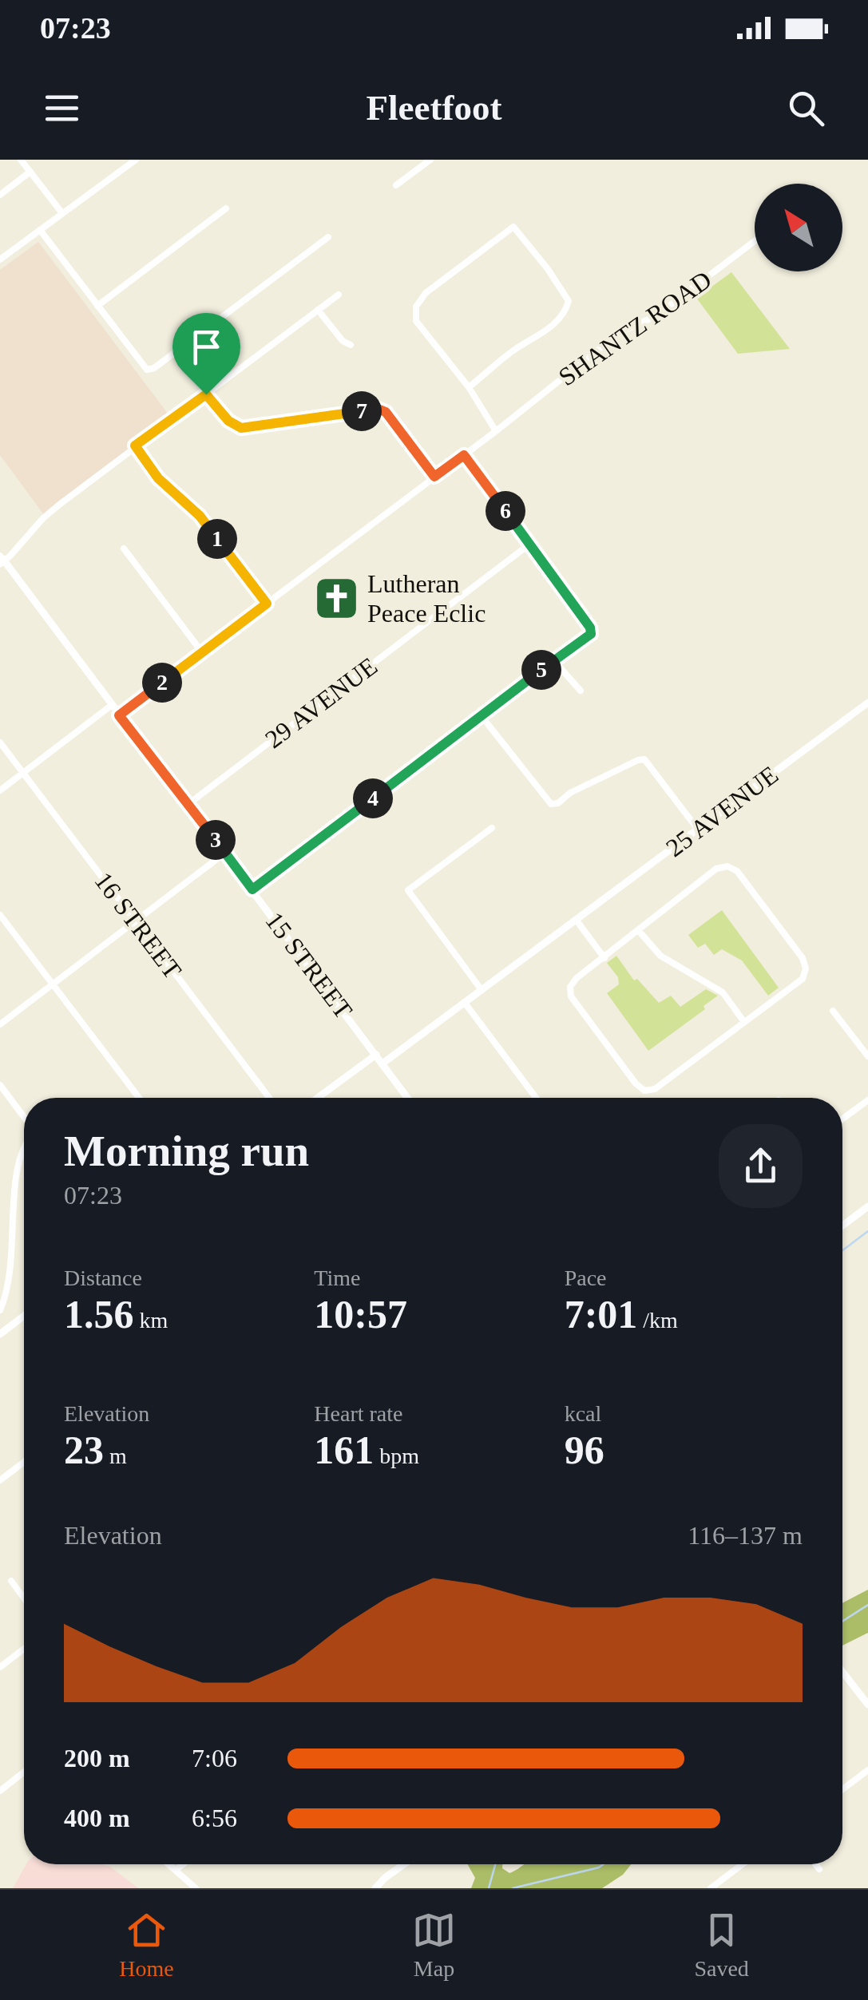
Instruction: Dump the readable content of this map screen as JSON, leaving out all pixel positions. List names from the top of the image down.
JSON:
{
  "streets": {
    "street": [
      "SHANTZ ROAD",
      "29 AVENUE",
      "25 AVENUE",
      "16 STREET",
      "15 STREET"
    ]
  },
  "crossings": [
    ["SHANTZ ROAD", "15 STREET"],
    ["29 AVENUE", "15 STREET"],
    ["25 AVENUE", "15 STREET"]
  ],
  "places": {
    "church": ["Lutheran Peace Eclic"]
  },
  "north": "top left",
  "page": {
    "status": "07:23",
    "header": "Fleetfoot",
    "pins": [
      "7",
      "6",
      "1",
      "5",
      "2",
      "4",
      "3"
    ],
    "heading": ["Morning run", "07:23"],
    "stats": [
      ["Distance", "1.56 km"],
      ["Time", "10:57"],
      ["Pace", "7:01 /km"],
      ["Elevation", "23 m"],
      ["Heart rate", "161 bpm"],
      ["kcal", "96"]
    ],
    "chart": ["Elevation", "116–137 m"],
    "list": [
      {
        "name": "200 m",
        "note": "7:06"
      },
      {
        "name": "400 m",
        "note": "6:56"
      }
    ],
    "tabs": ["Home", "Map", "Saved"]
  }
}
